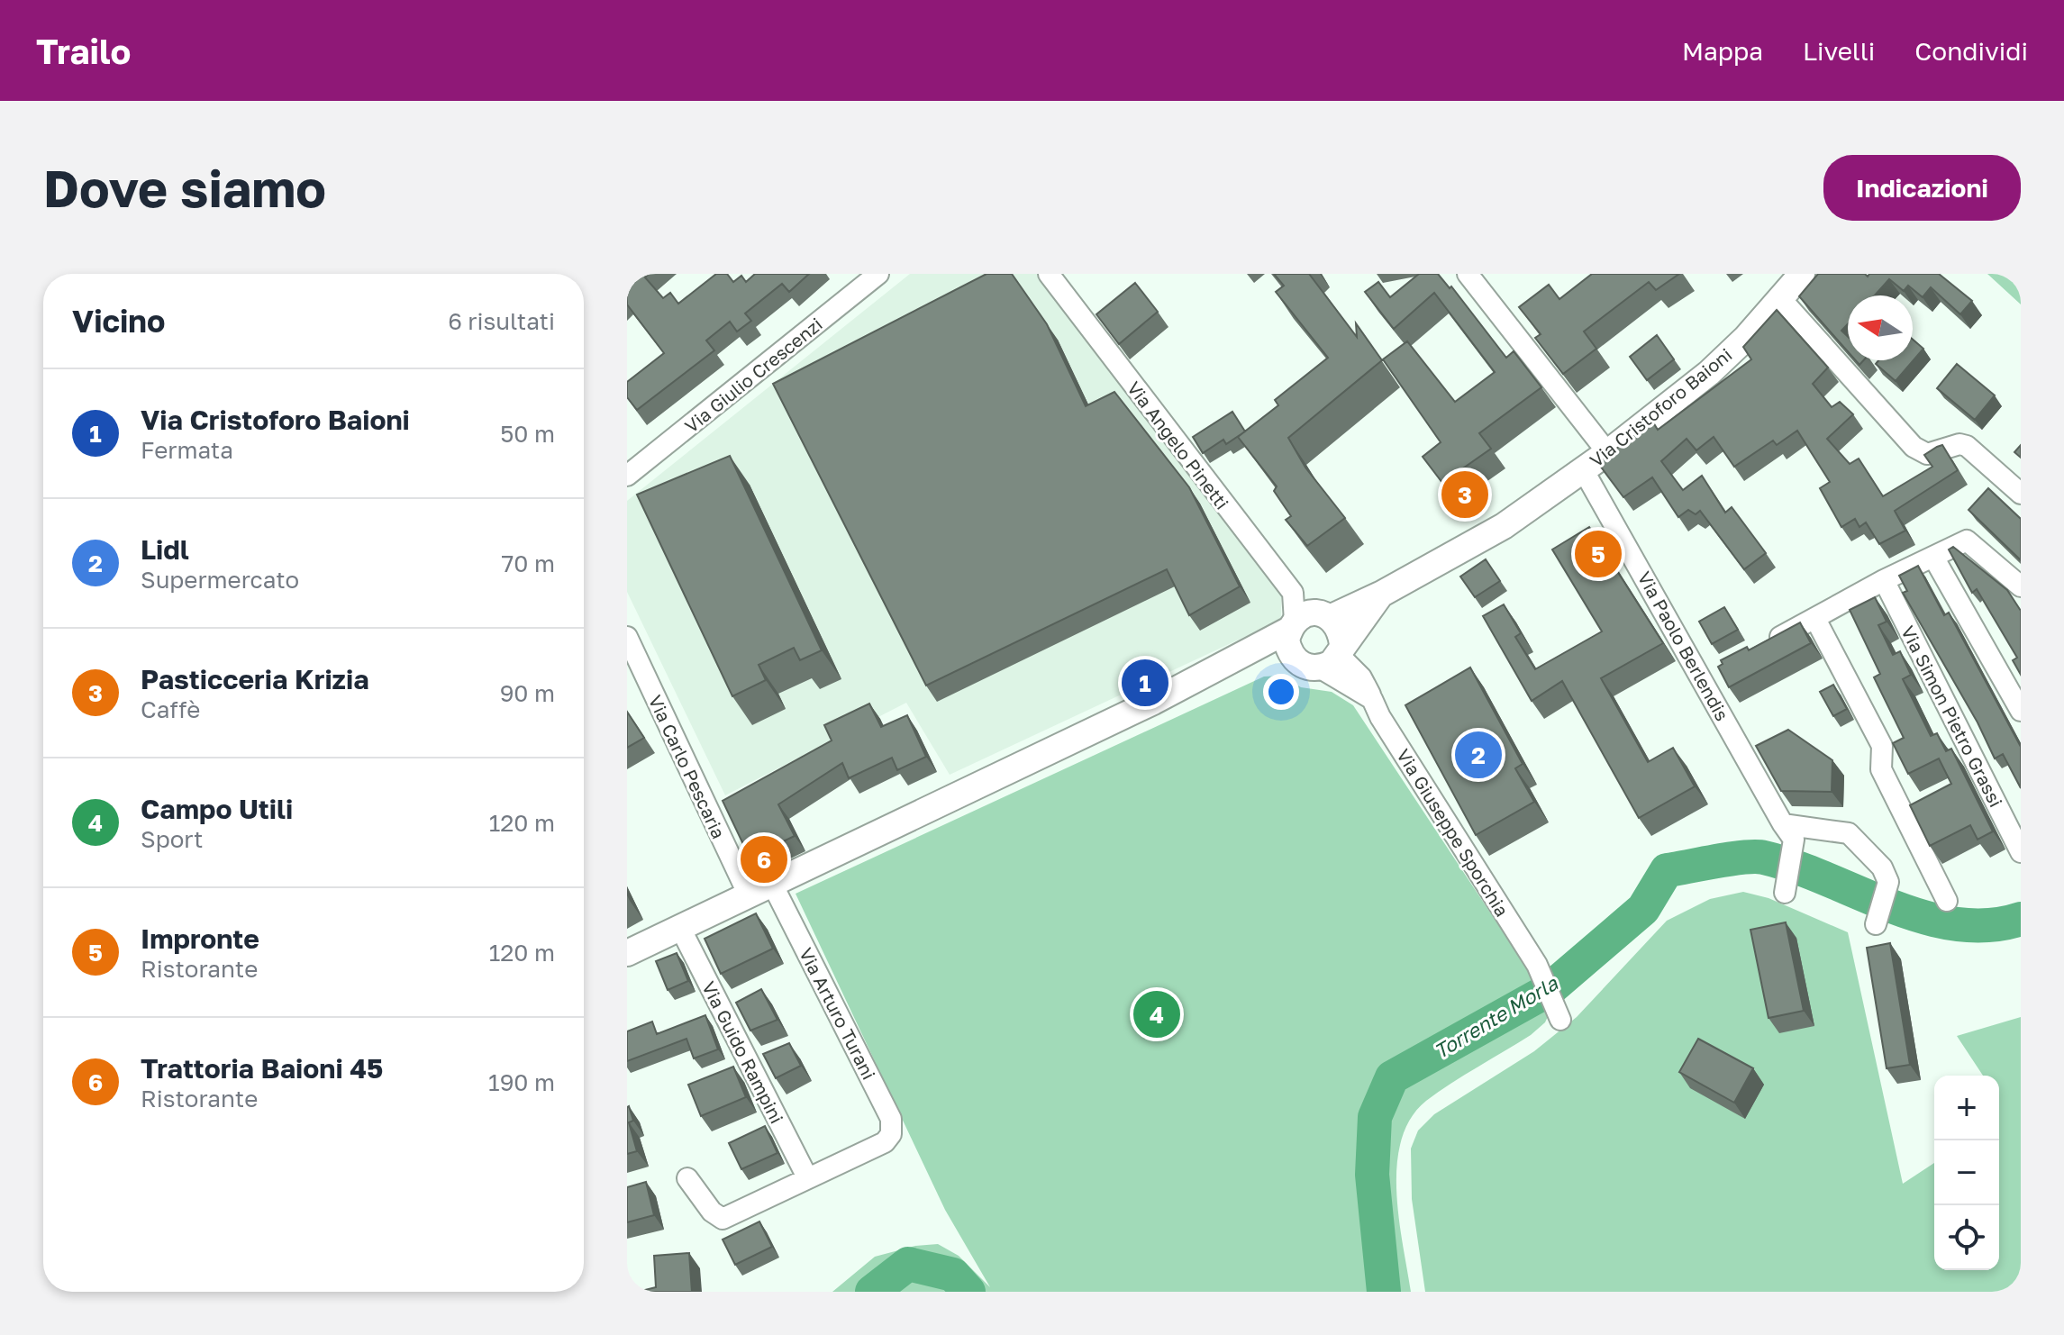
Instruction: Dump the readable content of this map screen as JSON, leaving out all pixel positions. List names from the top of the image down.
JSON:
{
  "streets": {
    "street": [
      "Via Giulio Crescenzi",
      "Via Cristoforo Baioni",
      "Via Angelo Pinetti",
      "Via Paolo Berlendis",
      "Via Simon Pietro Grassi",
      "Via Carlo Pescaria",
      "Via Giuseppe Sporchia",
      "Via Arturo Turani",
      "Via Guido Rampini"
    ]
  },
  "crossings": [
    ["Via Cristoforo Baioni", "Via Angelo Pinetti"],
    ["Via Cristoforo Baioni", "Via Paolo Berlendis"],
    ["Via Cristoforo Baioni", "Via Carlo Pescaria"],
    ["Via Cristoforo Baioni", "Via Giuseppe Sporchia"],
    ["Via Cristoforo Baioni", "Via Arturo Turani"],
    ["Via Cristoforo Baioni", "Via Guido Rampini"],
    ["Via Angelo Pinetti", "Via Giuseppe Sporchia"],
    ["Via Arturo Turani", "Via Guido Rampini"]
  ],
  "water": ["Torrente Morla"],
  "north": "left",
  "page": {
    "header": "Trailo",
    "nav": ["Mappa", "Livelli", "Condividi"],
    "buttons": "Indicazioni",
    "title": "Dove siamo",
    "heading": ["Vicino", "6 risultati"],
    "list": [
      {
        "mark": "1",
        "name": "Via Cristoforo Baioni",
        "note": "Fermata",
        "value": "50 m"
      },
      {
        "mark": "2",
        "name": "Lidl",
        "note": "Supermercato",
        "value": "70 m"
      },
      {
        "mark": "3",
        "name": "Pasticceria Krizia",
        "note": "Caffè",
        "value": "90 m"
      },
      {
        "mark": "4",
        "name": "Campo Utili",
        "note": "Sport",
        "value": "120 m"
      },
      {
        "mark": "5",
        "name": "Impronte",
        "note": "Ristorante",
        "value": "120 m"
      },
      {
        "mark": "6",
        "name": "Trattoria Baioni 45",
        "note": "Ristorante",
        "value": "190 m"
      }
    ],
    "pins": [
      "3",
      "5",
      "1",
      "2",
      "6",
      "4"
    ],
    "map_buttons": ["+", "−"]
  }
}
